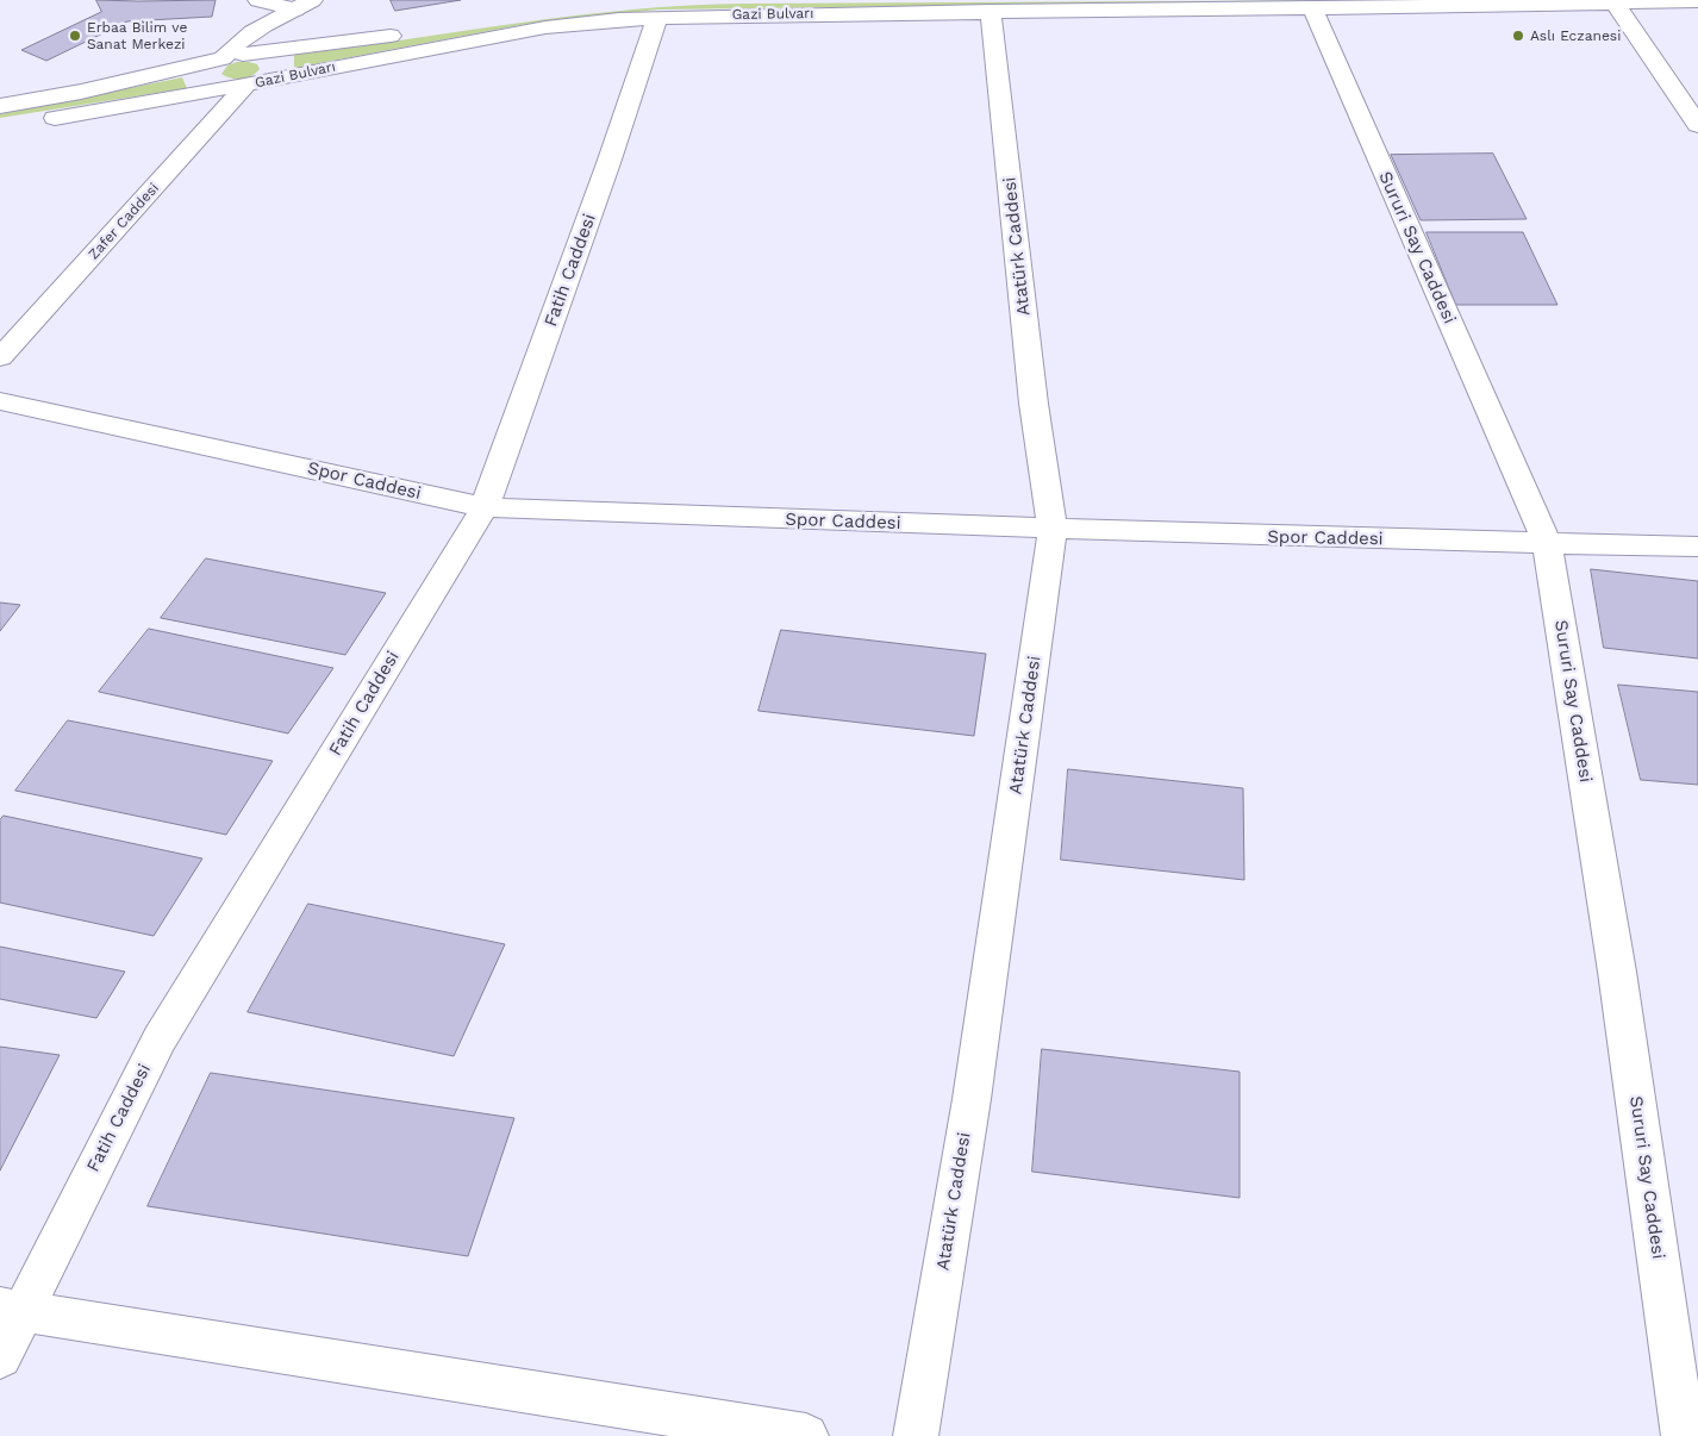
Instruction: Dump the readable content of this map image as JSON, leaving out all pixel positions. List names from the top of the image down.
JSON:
{
  "streets": {
    "street": [
      "Gazi Bulvarı",
      "Zafer Caddesi",
      "Atatürk Caddesi",
      "Sururi Say Caddesi",
      "Fatih Caddesi",
      "Spor Caddesi"
    ]
  },
  "crossings": [
    ["Gazi Bulvarı", "Zafer Caddesi"],
    ["Gazi Bulvarı", "Atatürk Caddesi"],
    ["Gazi Bulvarı", "Sururi Say Caddesi"],
    ["Gazi Bulvarı", "Fatih Caddesi"],
    ["Atatürk Caddesi", "Spor Caddesi"],
    ["Sururi Say Caddesi", "Spor Caddesi"],
    ["Fatih Caddesi", "Spor Caddesi"]
  ],
  "places": ["Erbaa Bilim ve Sanat Merkezi", "Aslı Eczanesi"]
}
